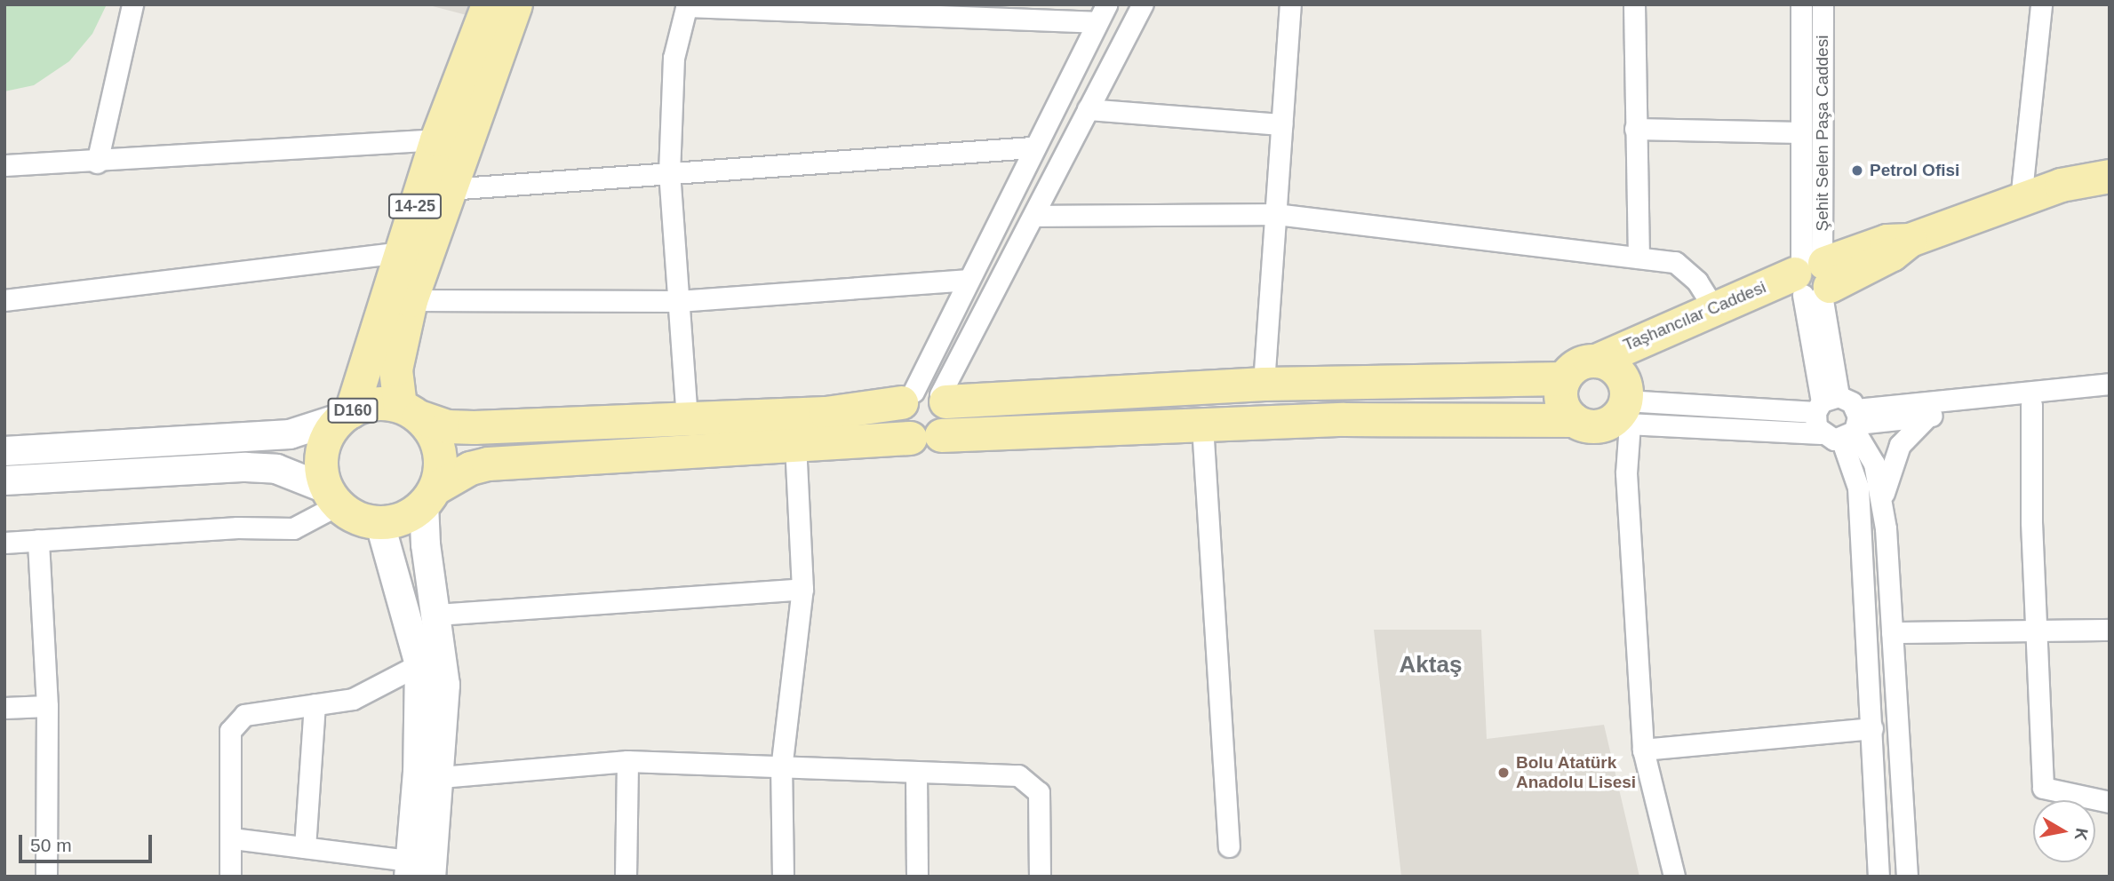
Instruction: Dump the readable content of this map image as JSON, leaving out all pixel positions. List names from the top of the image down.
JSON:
{
  "streets": {
    "main road": ["14-25", "Taşhancılar Caddesi", "D160"],
    "street": ["Şehit Selen Paşa Caddesi"]
  },
  "crossings": [
    ["Şehit Selen Paşa Caddesi", "Taşhancılar Caddesi"],
    ["14-25", "D160"]
  ],
  "districts": ["Aktaş"],
  "places": ["Petrol Ofisi", "Bolu Atatürk Anadolu Lisesi"],
  "scale_bar": "50 m",
  "north": "right"
}
